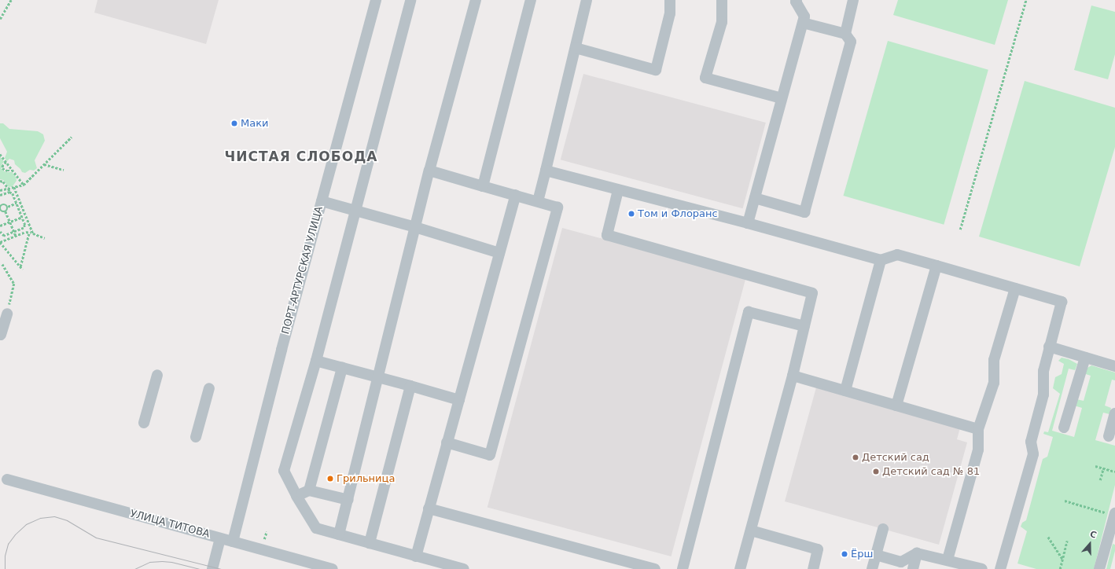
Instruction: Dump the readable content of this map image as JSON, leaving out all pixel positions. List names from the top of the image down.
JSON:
{
  "streets": {
    "street": ["ПОРТ-АРТУРСКАЯ УЛИЦА", "УЛИЦА ТИТОВА"]
  },
  "crossings": [
    ["ПОРТ-АРТУРСКАЯ УЛИЦА", "УЛИЦА ТИТОВА"]
  ],
  "districts": ["ЧИСТАЯ СЛОБОДА"],
  "places": [
    "Маки",
    "Том и Флоранс",
    "Детский сад",
    "Детский сад № 81",
    "Грильница",
    "Ёрш"
  ],
  "north": "top"
}
